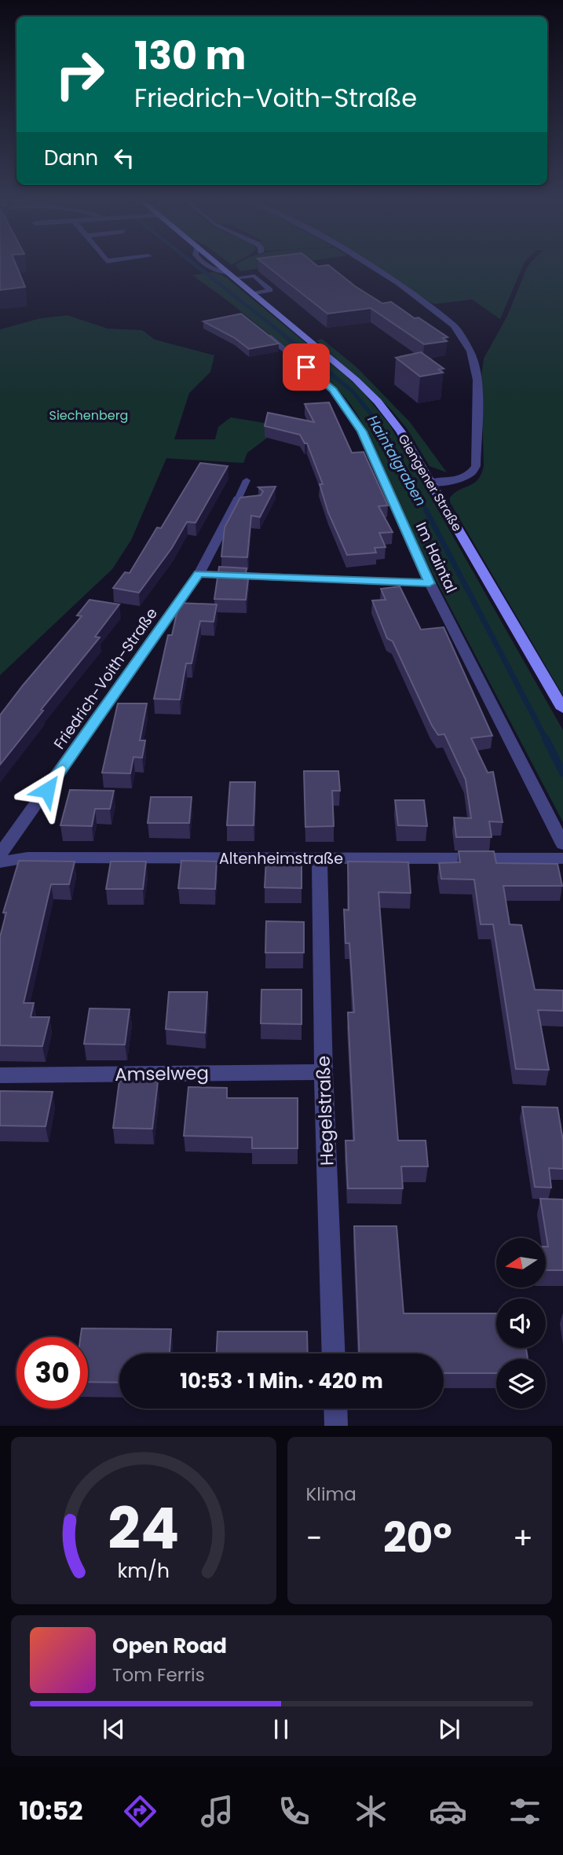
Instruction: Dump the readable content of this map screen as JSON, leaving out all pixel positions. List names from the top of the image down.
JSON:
{
  "streets": {
    "main road": ["Giengener Straße"],
    "street": [
      "Im Haintal",
      "Friedrich-Voith-Straße",
      "Altenheimstraße",
      "Amselweg",
      "Hegelstraße"
    ]
  },
  "crossings": [
    ["Altenheimstraße", "Hegelstraße"],
    ["Amselweg", "Hegelstraße"]
  ],
  "water": ["Haintalgraben"],
  "parks": ["Siechenberg"],
  "north": "left",
  "page": {
    "turn": ["130 m", "Friedrich-Voith-Straße"],
    "then": "Dann",
    "limit": "30",
    "trip": "10:53 · 1 Min. · 420 m",
    "tile": "Klima",
    "heat": ["−", "20°", "+"],
    "song": ["Open Road", "Tom Ferris"],
    "tabs": "10:52",
    "gauge": ["24", "km/h"]
  }
}
